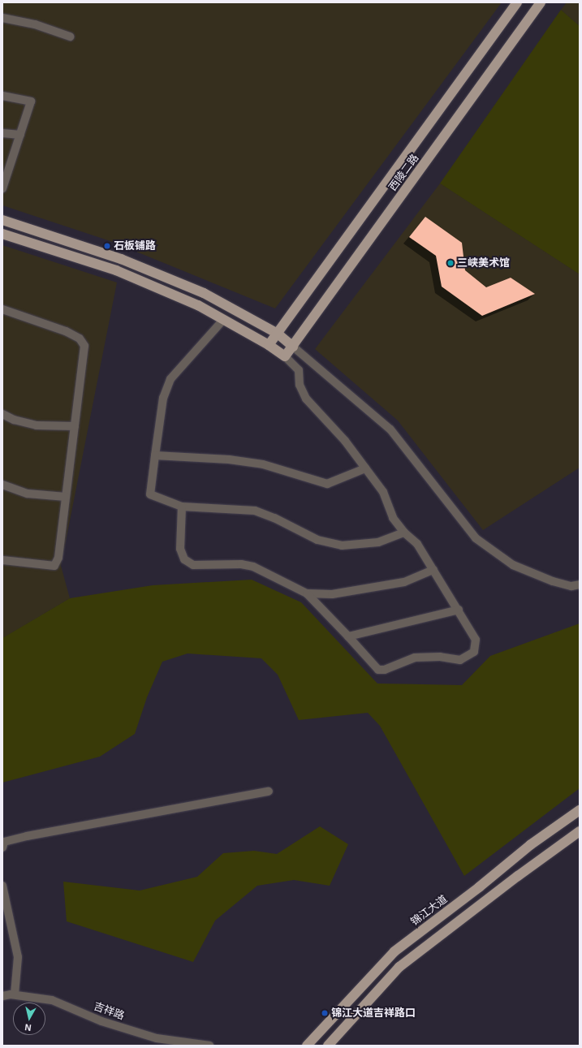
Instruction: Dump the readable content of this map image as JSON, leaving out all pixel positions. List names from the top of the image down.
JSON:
{
  "streets": {
    "main road": ["西陵二路", "锦江大道"],
    "street": ["吉祥路"]
  },
  "places": ["石板铺路", "三峡美术馆", "锦江大道吉祥路口"],
  "north": "bottom"
}
